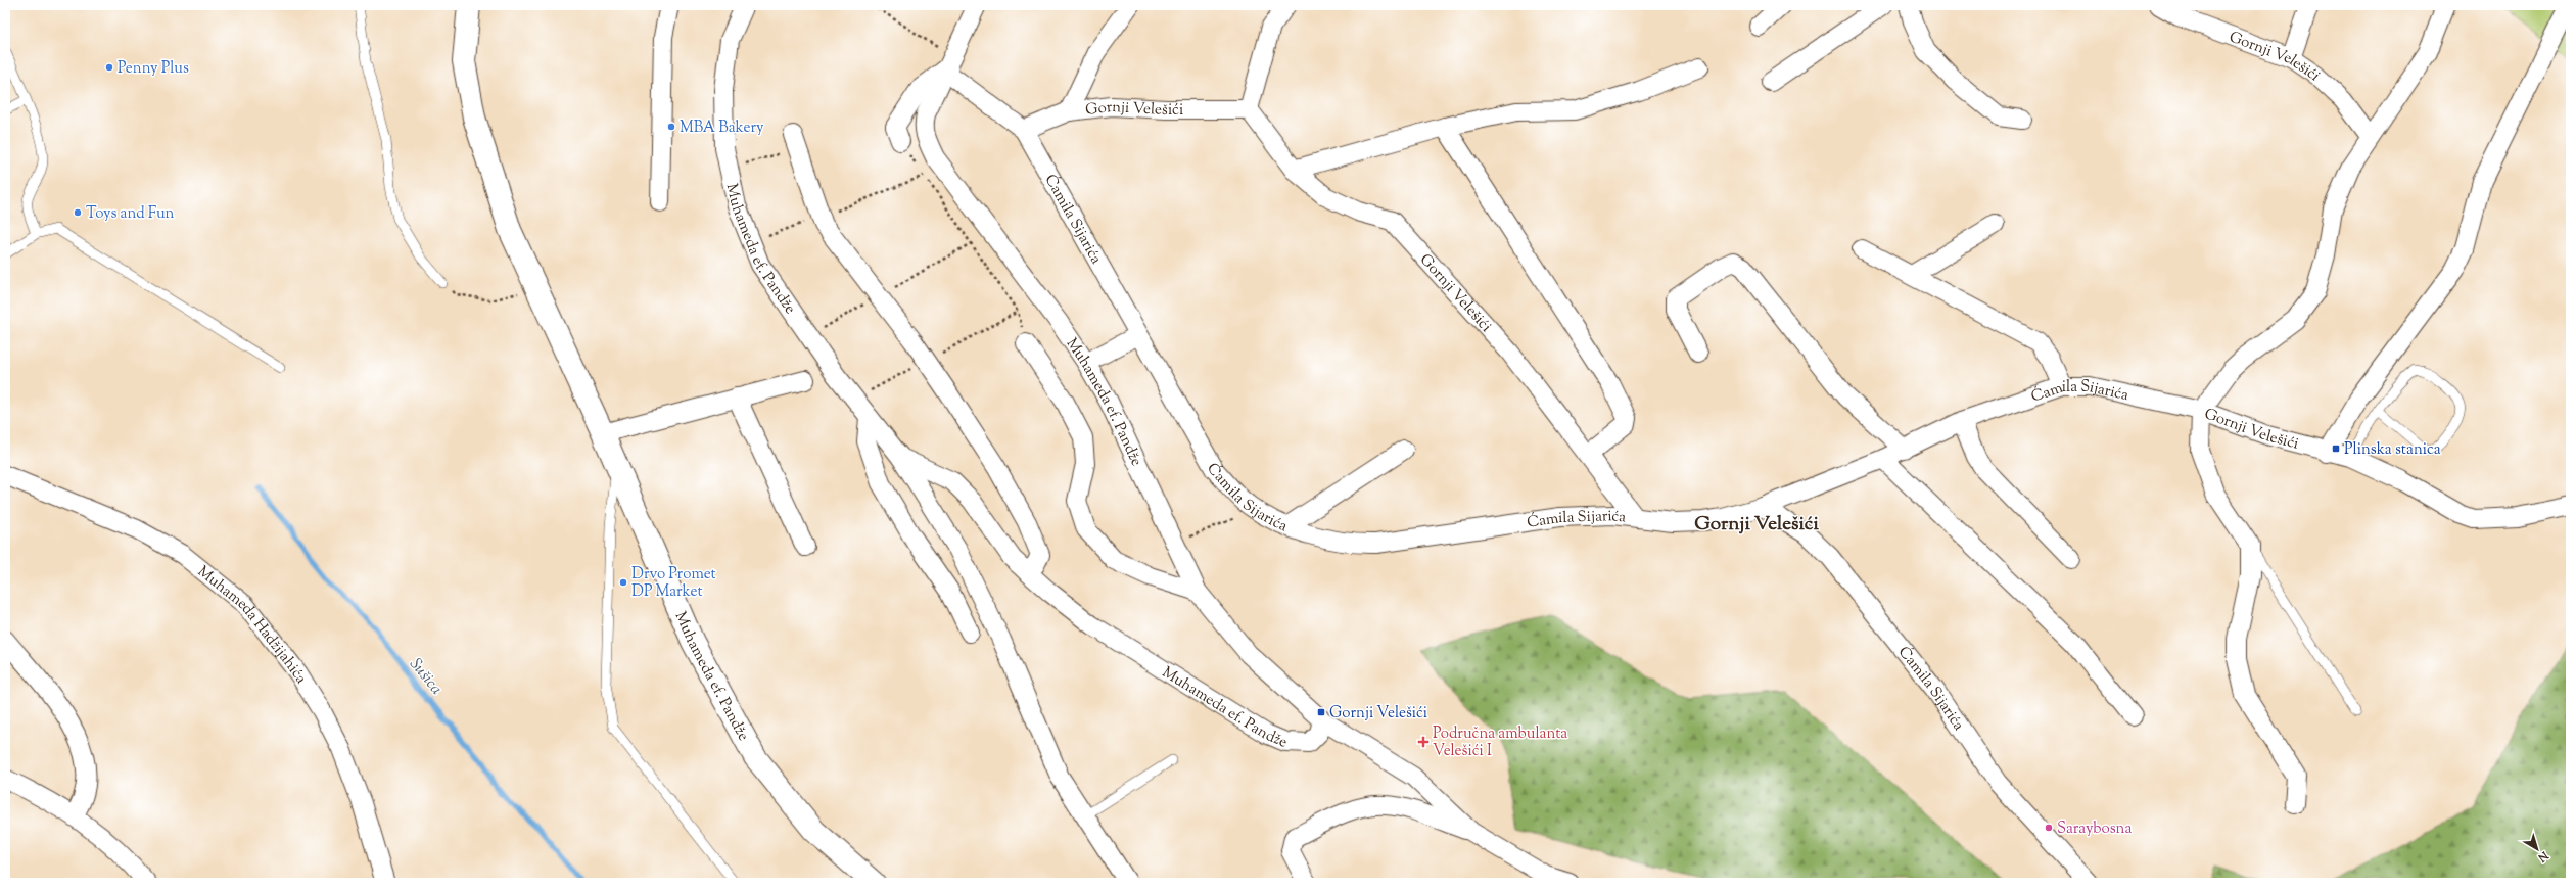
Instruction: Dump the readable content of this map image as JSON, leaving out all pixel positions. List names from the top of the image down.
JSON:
{
  "streets": {
    "street": [
      "Gornji Velešići",
      "Ćamila Sijarića",
      "Muhameda ef. Pandže",
      "Muhameda Hadžijahića"
    ]
  },
  "crossings": [
    ["Gornji Velešići", "Ćamila Sijarića"],
    ["Ćamila Sijarića", "Muhameda ef. Pandže"]
  ],
  "districts": ["Gornji Velešići"],
  "water": ["Sušica"],
  "places": {
    "other": [
      "Penny Plus",
      "MBA Bakery",
      "Toys and Fun",
      "Drvo Promet DP Market",
      "Saraybosna"
    ],
    "transit": ["Plinska stanica", "Gornji Velešići"],
    "health": ["Područna ambulanta Velešići I"]
  },
  "north": "bottom right"
}
